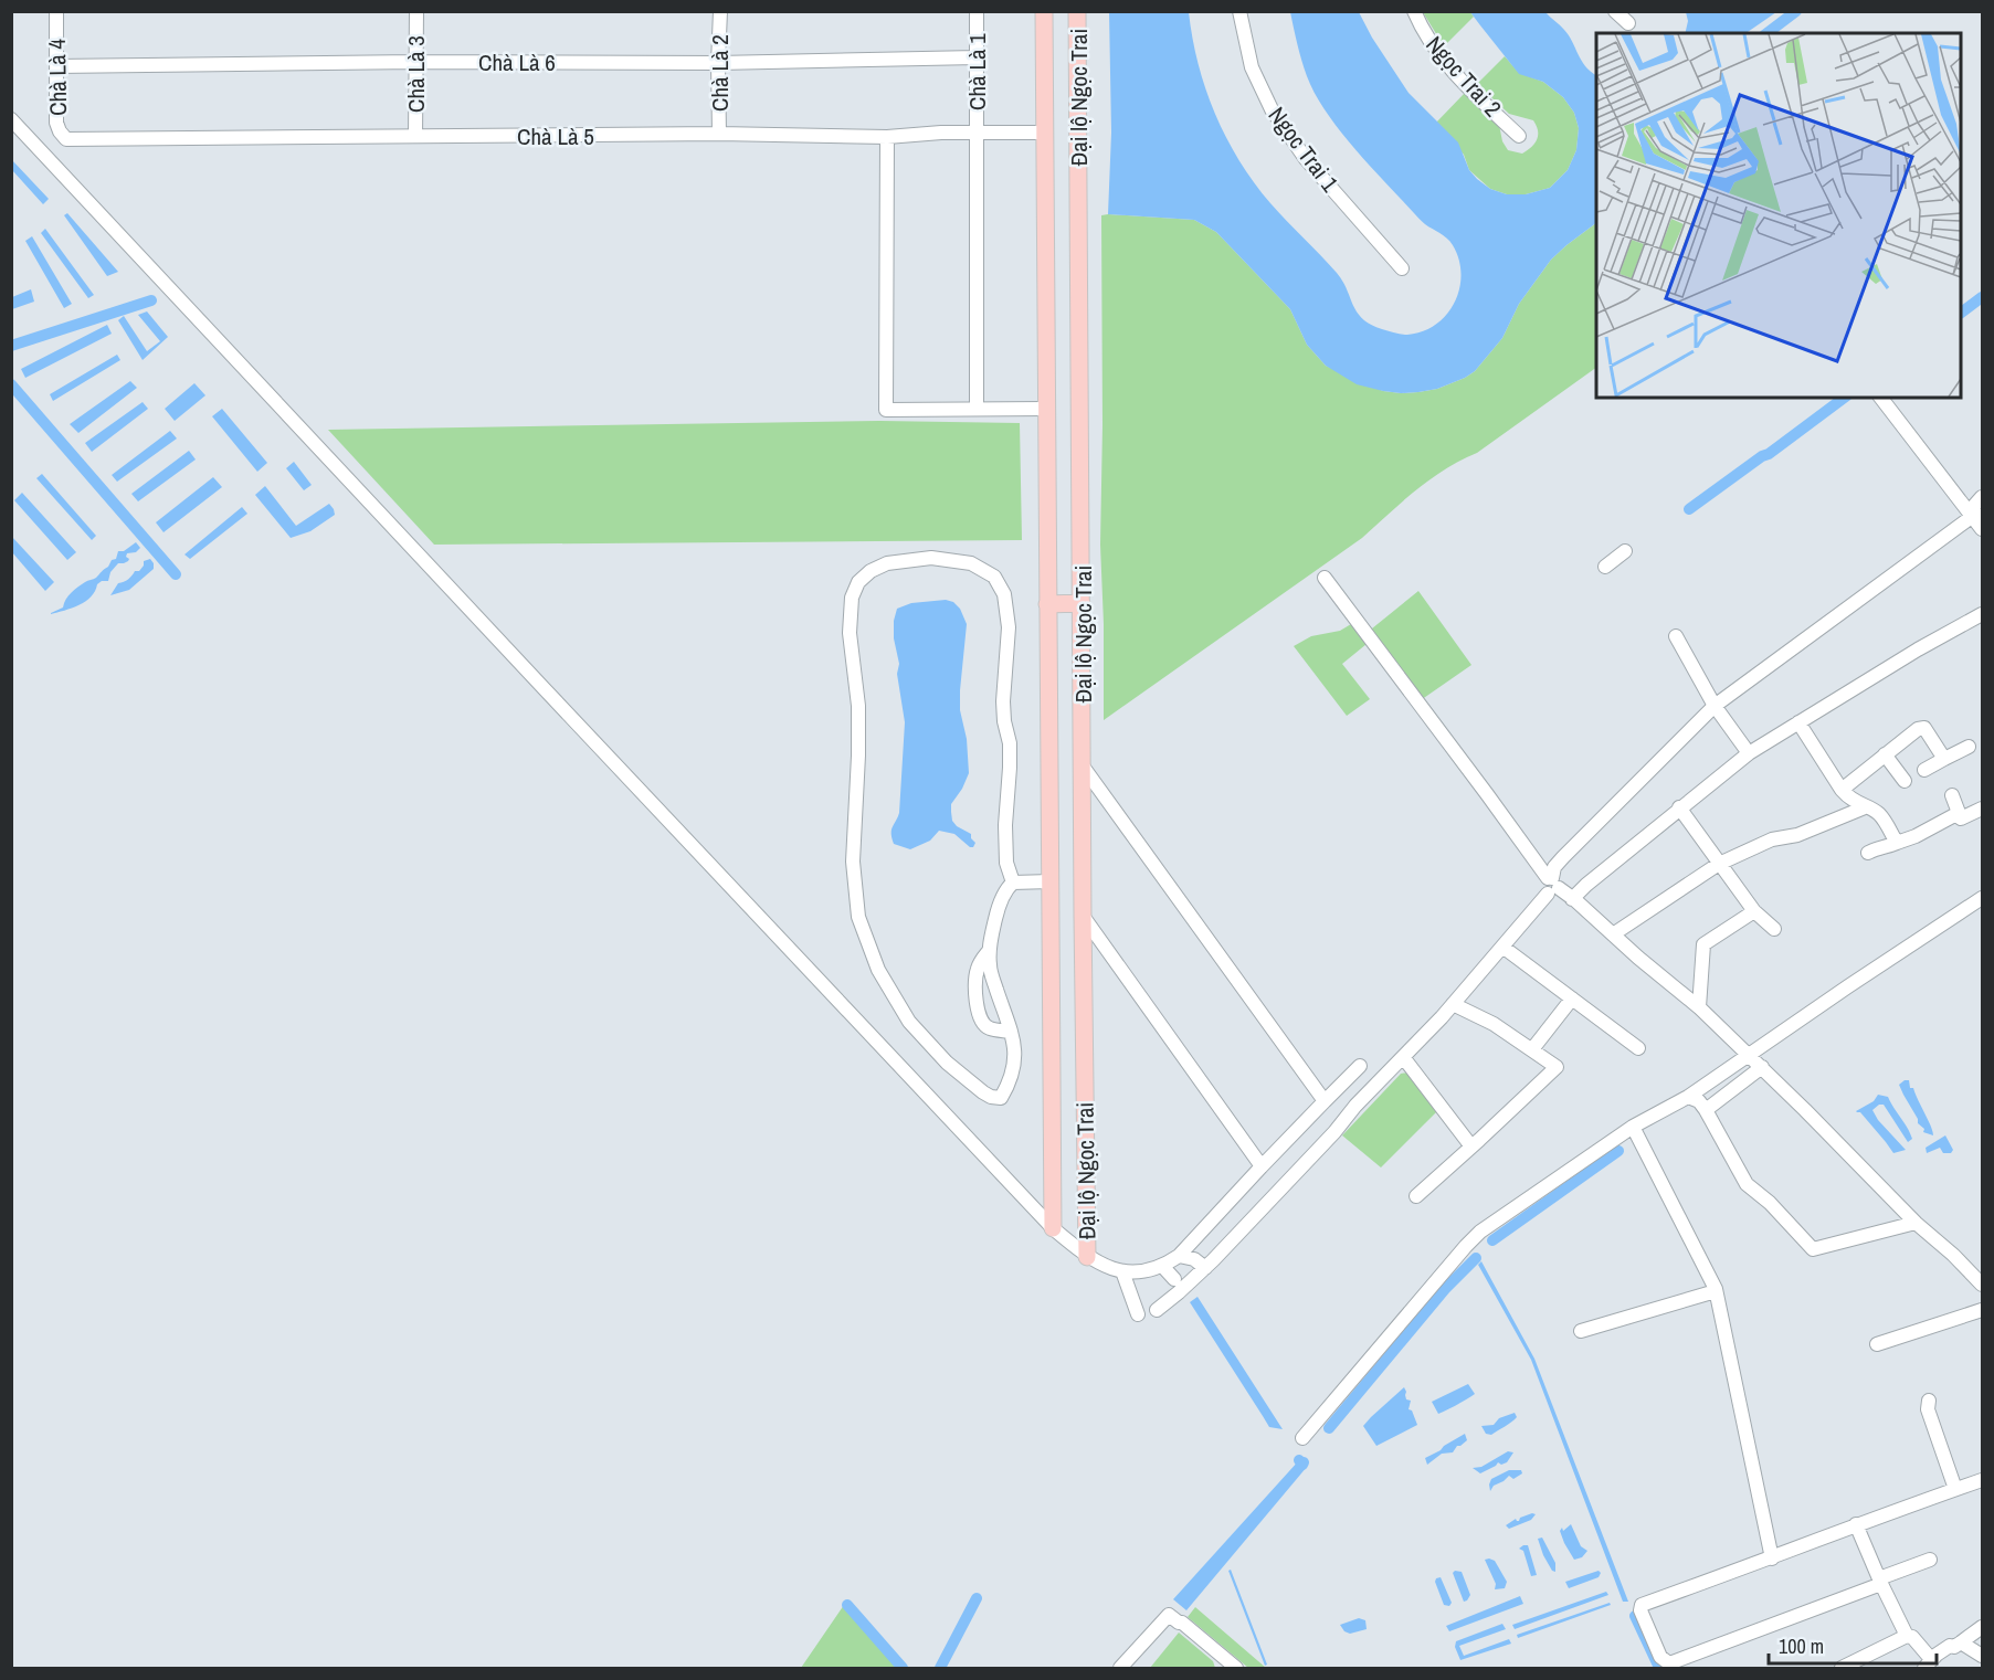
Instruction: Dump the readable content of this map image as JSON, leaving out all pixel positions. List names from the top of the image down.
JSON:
{
  "streets": {
    "main road": ["Đại lộ Ngọc Trai"],
    "street": [
      "Chà Là 6",
      "Chà Là 1",
      "Chà Là 2",
      "Chà Là 3",
      "Ngọc Trai 2",
      "Chà Là 4",
      "Chà Là 5",
      "Ngọc Trai 1"
    ]
  },
  "crossings": [
    ["Chà Là 6", "Chà Là 1"],
    ["Chà Là 6", "Chà Là 2"],
    ["Chà Là 6", "Chà Là 3"],
    ["Chà Là 6", "Chà Là 4"],
    ["Chà Là 1", "Chà Là 5"],
    ["Chà Là 2", "Chà Là 5"],
    ["Chà Là 3", "Chà Là 5"],
    ["Chà Là 4", "Chà Là 5"],
    ["Đại lộ Ngọc Trai", "Chà Là 5"]
  ],
  "scale_bar": "100 m"
}
